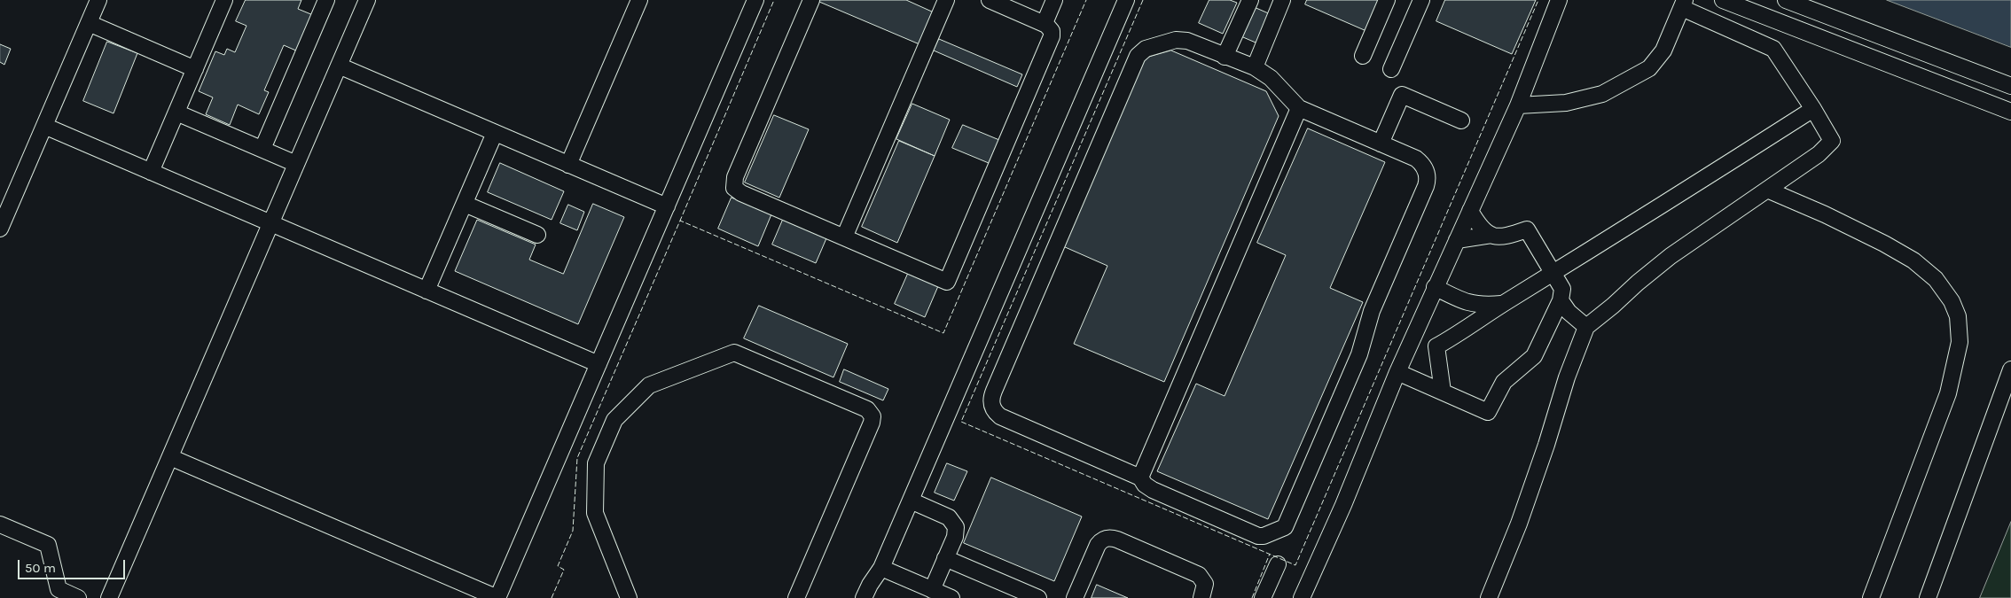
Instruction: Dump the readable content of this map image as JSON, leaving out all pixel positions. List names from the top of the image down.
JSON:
{
  "scale_bar": "50 m"
}
